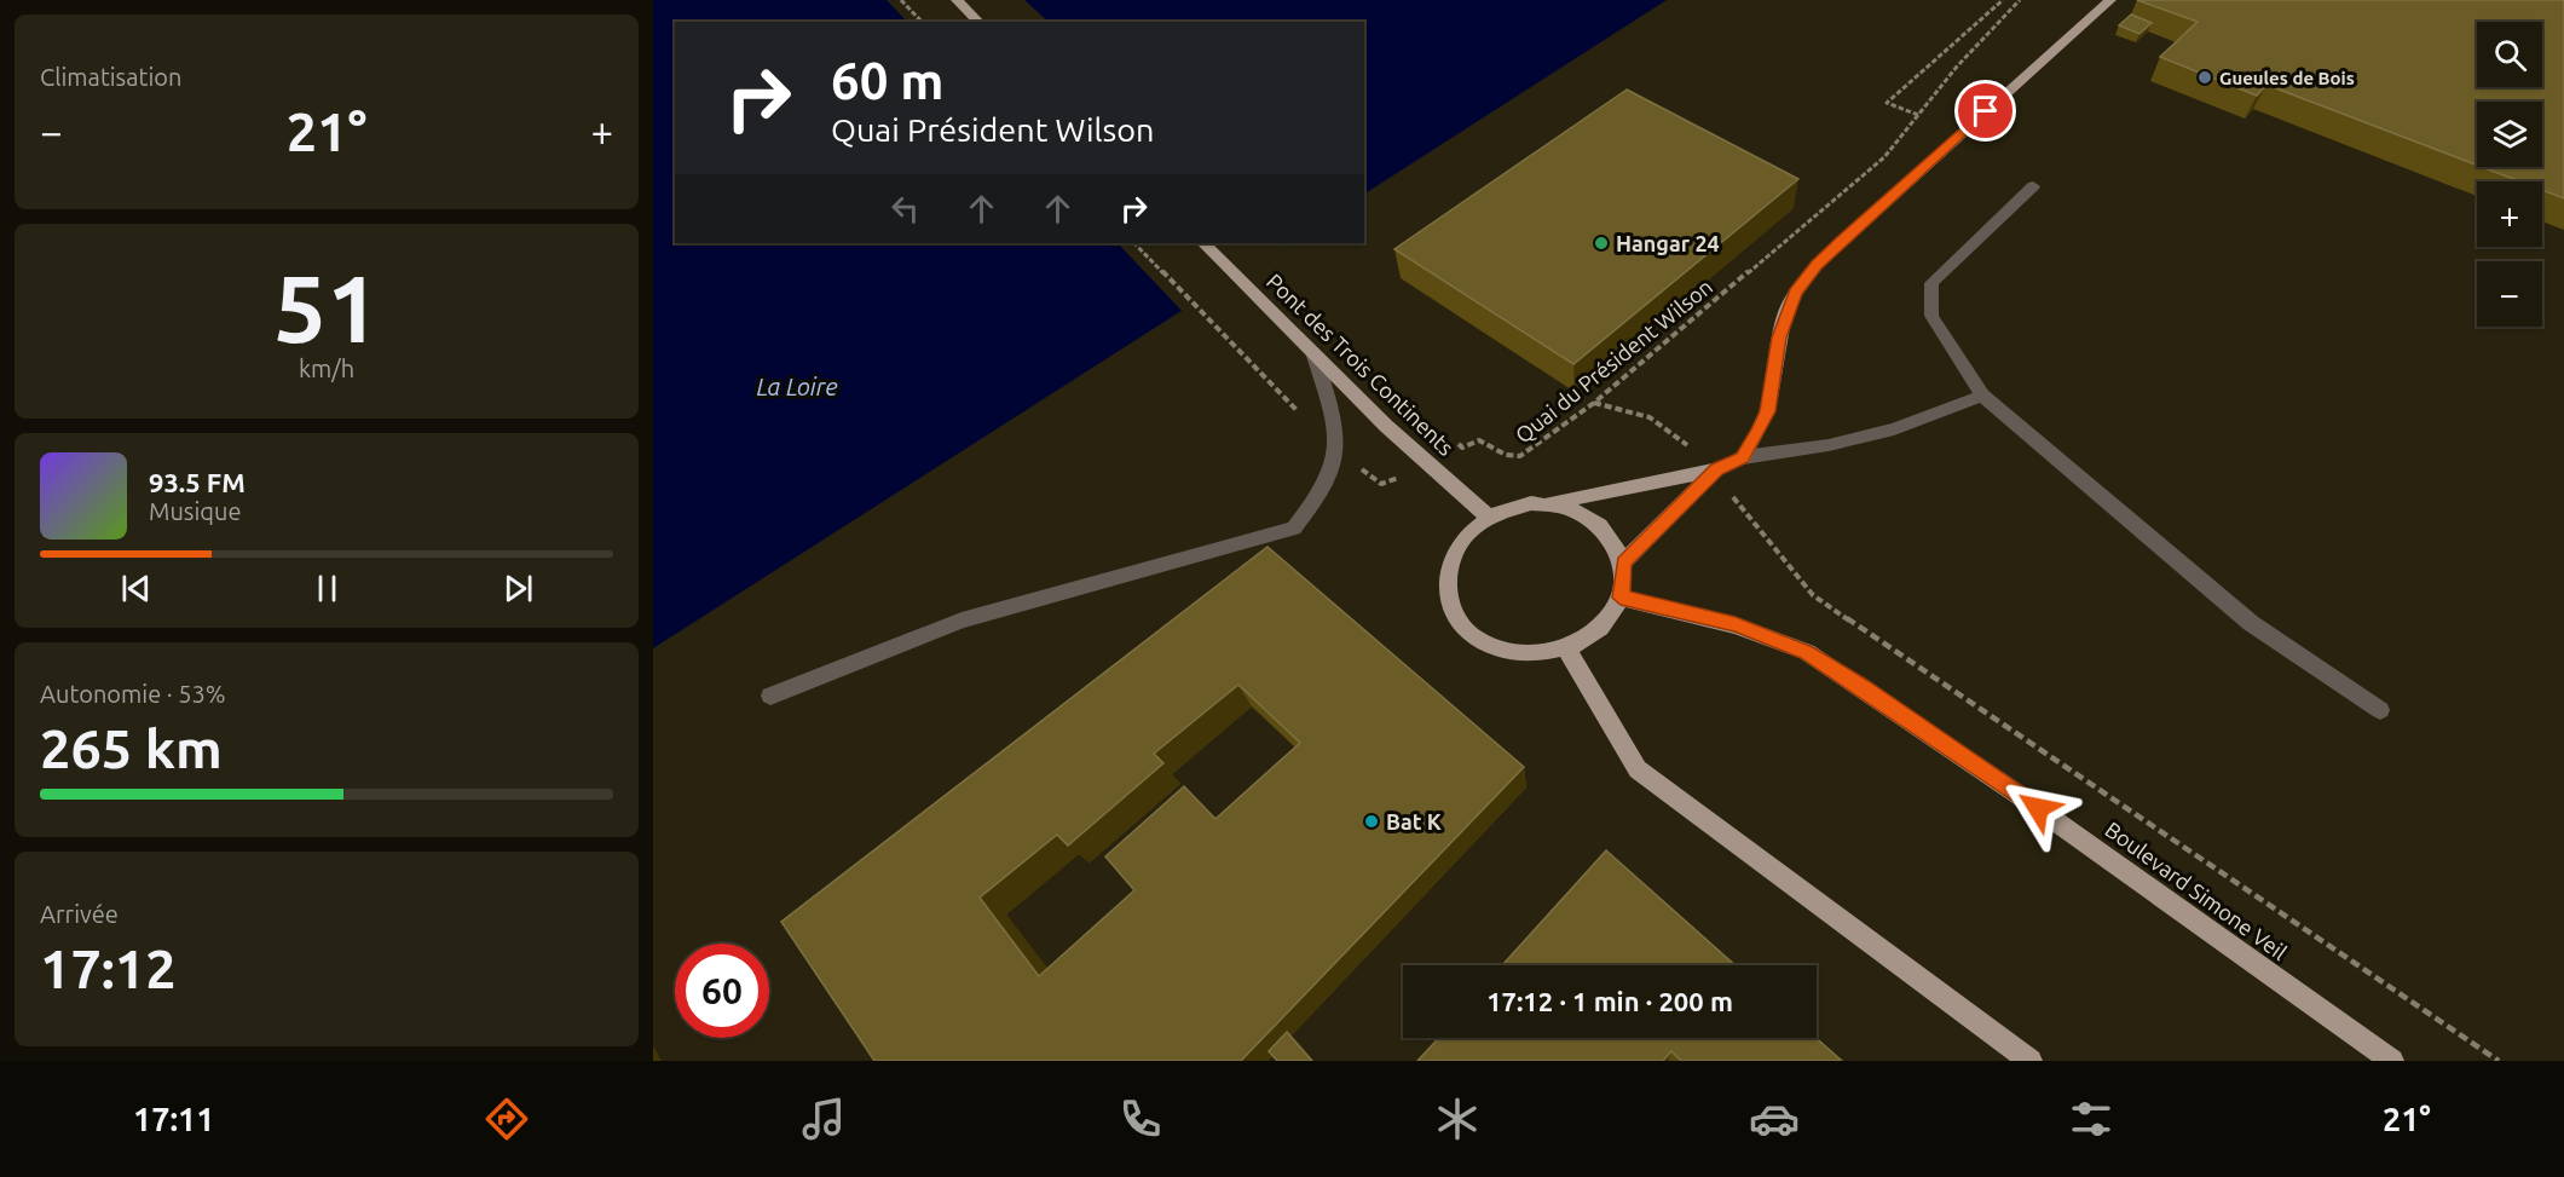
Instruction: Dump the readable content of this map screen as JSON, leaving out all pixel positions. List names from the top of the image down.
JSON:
{
  "streets": {
    "main road": ["Pont des Trois Continents", "Boulevard Simone Veil"],
    "path": ["Quai du Président Wilson"]
  },
  "crossings": [
    ["Pont des Trois Continents", "Boulevard Simone Veil"]
  ],
  "water": ["La Loire"],
  "places": ["Gueules de Bois", "Hangar 24", "Bat K"],
  "page": {
    "tile": [
      "Climatisation",
      ["51", "km/h"],
      ["Autonomie · 53%", "265 km"],
      ["Arrivée", "17:12"]
    ],
    "map_buttons": ["+", "−"],
    "turn": ["60 m", "Quai Président Wilson"],
    "heat": ["−", "21°", "+"],
    "song": ["93.5 FM", "Musique"],
    "limit": "60",
    "trip": "17:12 · 1 min · 200 m",
    "tabs": ["17:11", "21°"]
  }
}
